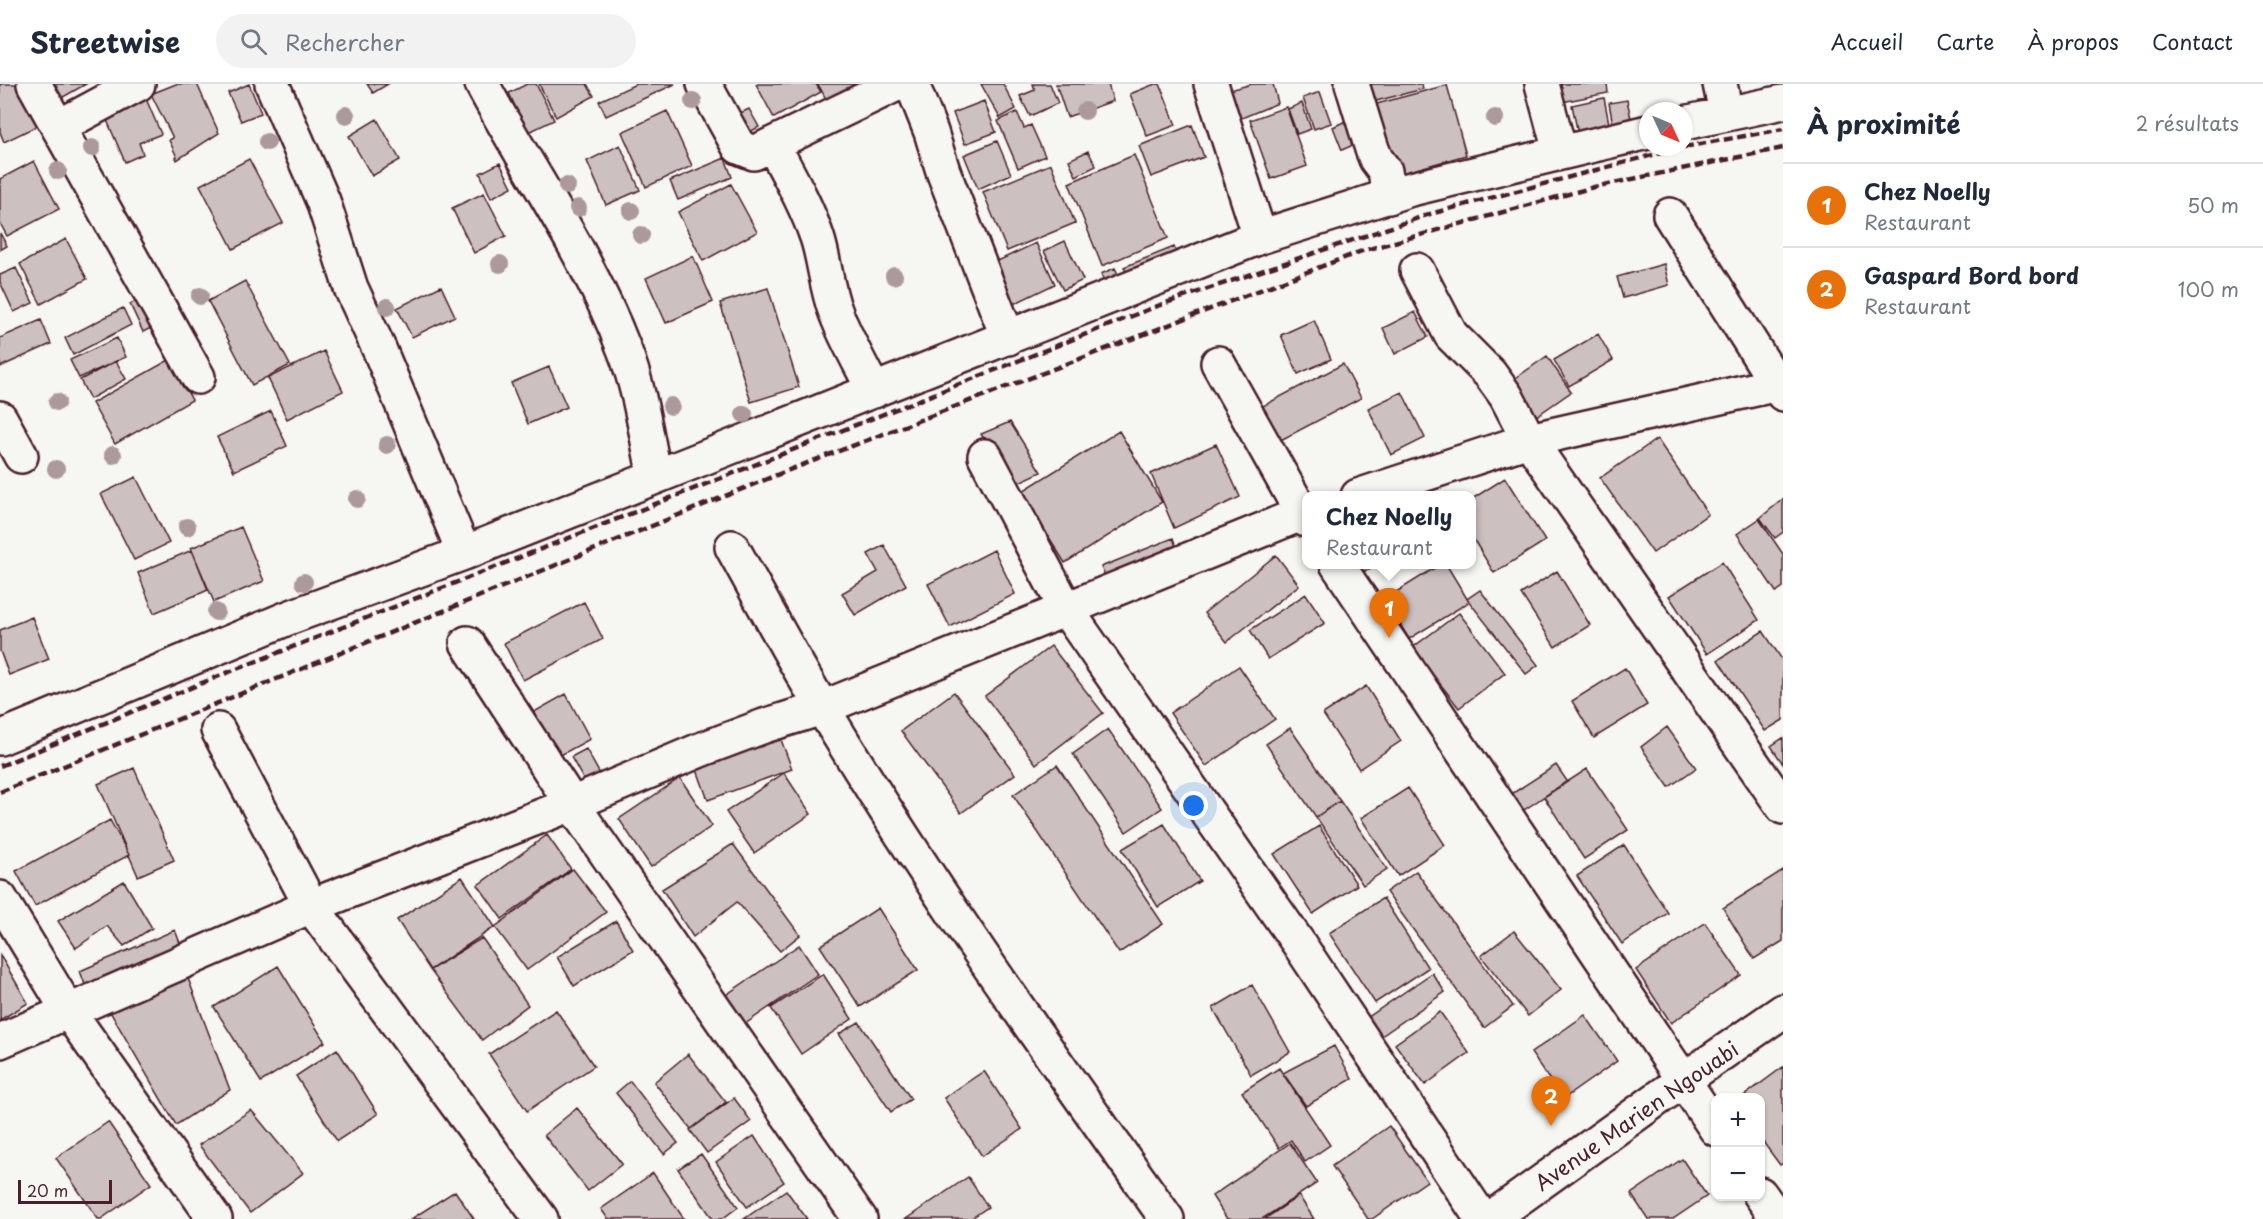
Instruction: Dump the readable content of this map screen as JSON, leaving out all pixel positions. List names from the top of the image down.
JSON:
{
  "streets": {
    "street": ["Avenue Marien Ngouabi"]
  },
  "scale_bar": "20 m",
  "north": "bottom right",
  "page": {
    "header": "Streetwise",
    "search": "Rechercher",
    "nav": [
      "Accueil",
      "Carte",
      "À propos",
      "Contact"
    ],
    "heading": ["À proximité", "2 résultats"],
    "list": [
      {
        "mark": "1",
        "name": "Chez Noelly",
        "note": "Restaurant",
        "value": "50 m"
      },
      {
        "mark": "2",
        "name": "Gaspard Bord bord",
        "note": "Restaurant",
        "value": "100 m"
      }
    ],
    "popup": ["Chez Noelly", "Restaurant"],
    "pins": ["1", "2"],
    "map_buttons": ["+", "−"],
    "scale": "20 m"
  }
}
